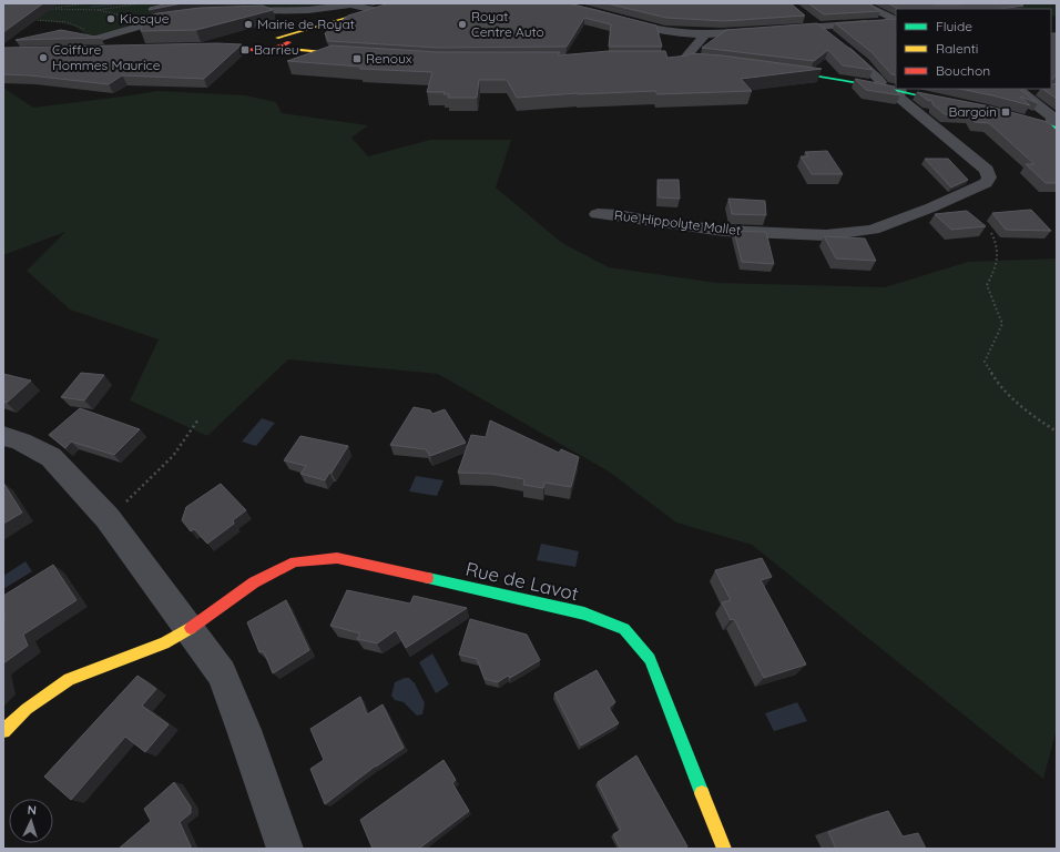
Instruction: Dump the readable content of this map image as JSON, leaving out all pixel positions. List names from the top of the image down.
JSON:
{
  "streets": {
    "main road": ["Rue de Lavot"],
    "street": ["Rue Hippolyte Mallet"]
  },
  "places": {
    "other": [
      "Kiosque",
      "Mairie de Royat",
      "Royat Centre Auto",
      "Coiffure Hommes Maurice"
    ],
    "transit": ["Barrieu", "Renoux", "Bargoin"]
  },
  "legend": ["Fluide", "Ralenti", "Bouchon"],
  "north": "top"
}
